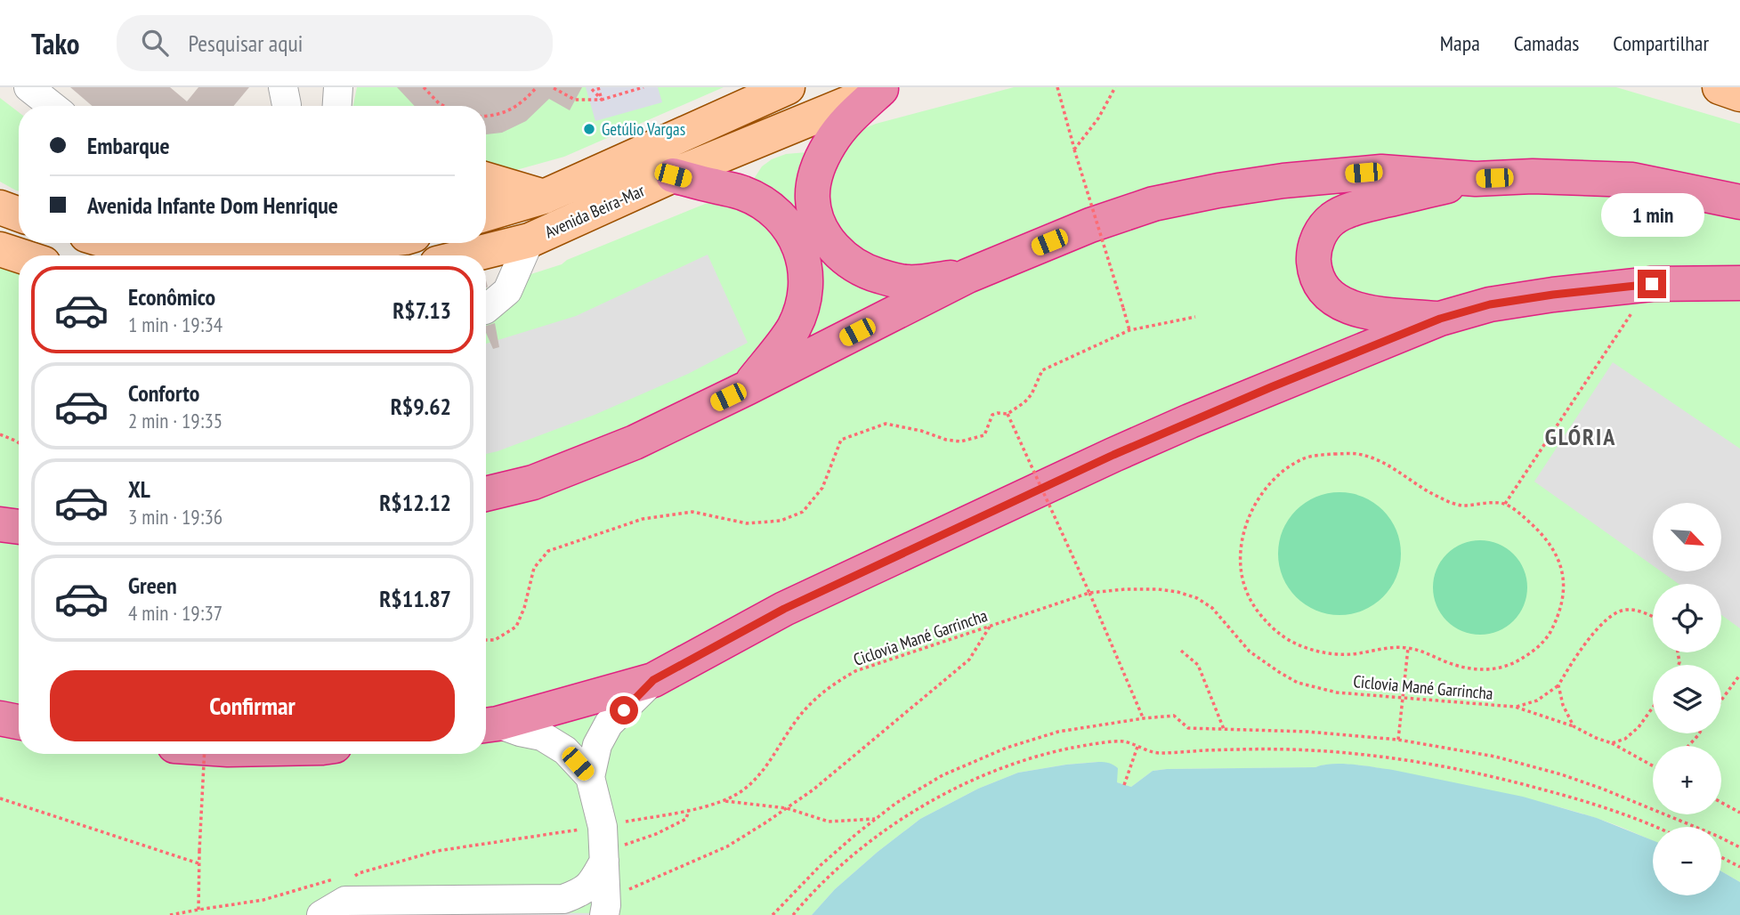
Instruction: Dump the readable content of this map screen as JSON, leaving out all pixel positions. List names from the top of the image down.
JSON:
{
  "streets": {
    "main road": ["Avenida Beira-Mar"],
    "path": ["Ciclovia Mané Garrincha"]
  },
  "districts": ["GLÓRIA"],
  "places": ["Getúlio Vargas"],
  "north": "bottom right",
  "page": {
    "header": "Tako",
    "search": "Pesquisar aqui",
    "nav": ["Mapa", "Camadas", "Compartilhar"],
    "banner": ["Embarque", "Avenida Infante Dom Henrique"],
    "bubble": "1 min",
    "list": [
      {
        "name": "Econômico",
        "note": "1 min · 19:34",
        "value": "R$7.13"
      },
      {
        "name": "Conforto",
        "note": "2 min · 19:35",
        "value": "R$9.62"
      },
      {
        "name": "XL",
        "note": "3 min · 19:36",
        "value": "R$12.12"
      },
      {
        "name": "Green",
        "note": "4 min · 19:37",
        "value": "R$11.87"
      }
    ],
    "map_buttons": ["+", "−"],
    "buttons": "Confirmar"
  }
}
